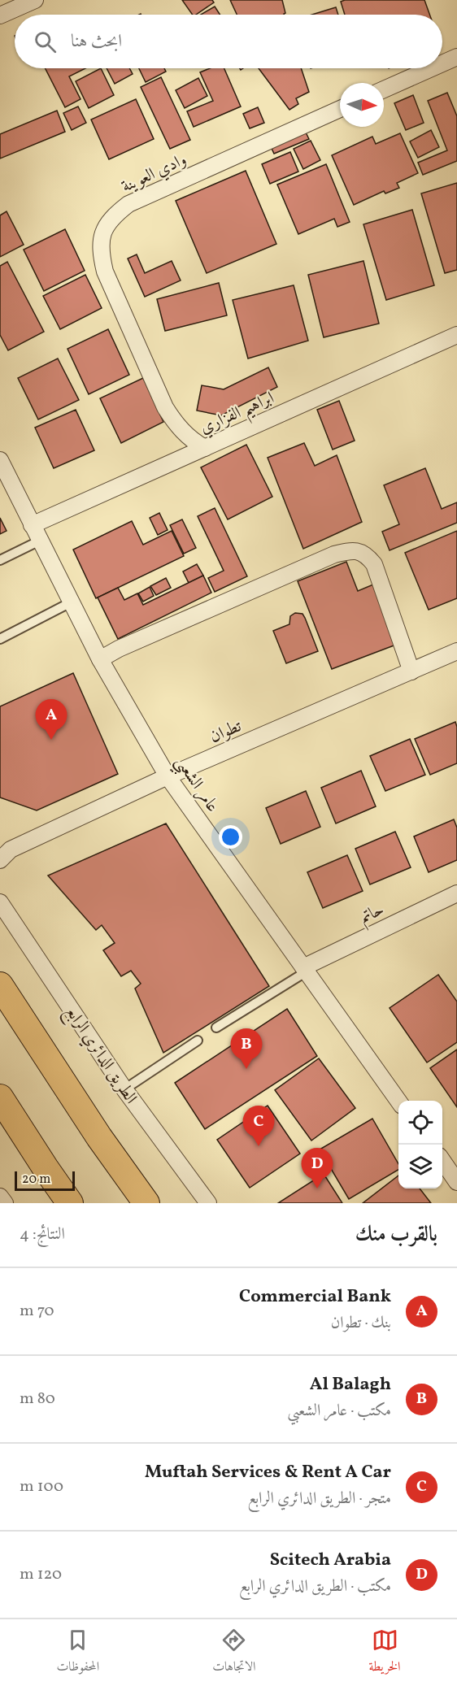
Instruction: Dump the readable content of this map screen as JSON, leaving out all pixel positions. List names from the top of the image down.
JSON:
{
  "streets": {
    "street": [
      "وادي العوينة",
      "ابراهيم الفزاري",
      "تطوان",
      "عامر الشعبي",
      "حاتم",
      "الطريق الدائري الرابع"
    ]
  },
  "crossings": [
    ["وادي العوينة", "ابراهيم الفزاري"],
    ["ابراهيم الفزاري", "عامر الشعبي"],
    ["تطوان", "عامر الشعبي"],
    ["عامر الشعبي", "حاتم"]
  ],
  "scale_bar": "20 m",
  "north": "right",
  "page": {
    "search": "ابحث هنا",
    "pins": [
      "A",
      "B",
      "C",
      "D"
    ],
    "scale": "20 m",
    "heading": ["بالقرب منك", "النتائج: 4"],
    "list": [
      {
        "mark": "A",
        "name": "Commercial Bank",
        "note": "بنك · تطوان",
        "value": "70 m"
      },
      {
        "mark": "B",
        "name": "Al Balagh",
        "note": "مكتب · عامر الشعبي",
        "value": "80 m"
      },
      {
        "mark": "C",
        "name": "Muftah Services & Rent A Car",
        "note": "متجر · الطريق الدائري الرابع",
        "value": "100 m"
      },
      {
        "mark": "D",
        "name": "Scitech Arabia",
        "note": "مكتب · الطريق الدائري الرابع",
        "value": "120 m"
      }
    ],
    "nav": ["الخريطة", "الاتجاهات", "المحفوظات"]
  }
}
